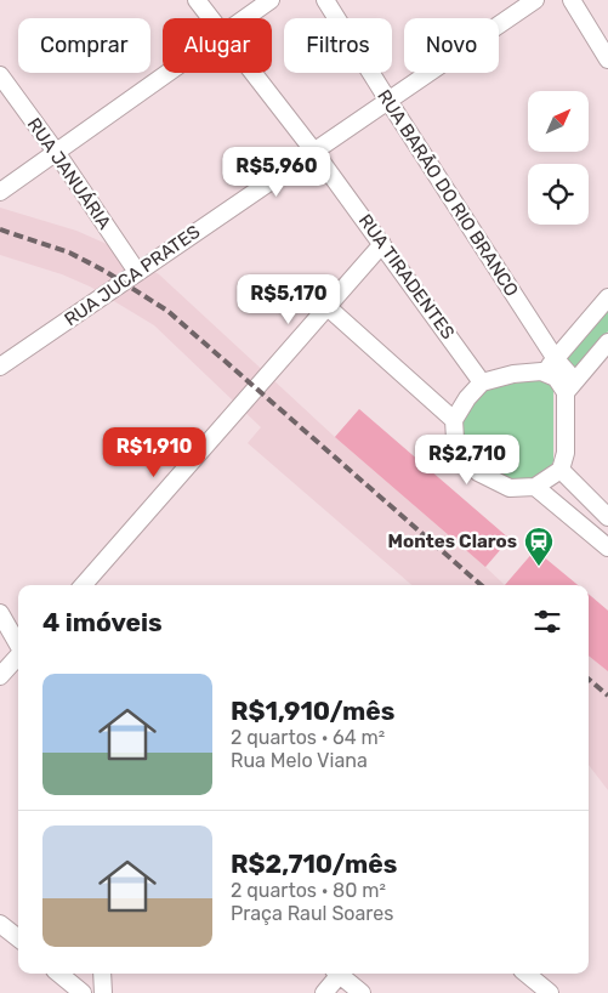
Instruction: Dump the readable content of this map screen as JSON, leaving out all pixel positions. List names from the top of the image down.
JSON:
{
  "streets": {
    "street": [
      "RUA JANUÁRIA",
      "RUA BARÃO DO RIO BRANCO",
      "RUA JUCA PRATES",
      "RUA TIRADENTES"
    ]
  },
  "crossings": [
    ["RUA JANUÁRIA", "RUA JUCA PRATES"],
    ["RUA BARÃO DO RIO BRANCO", "RUA JUCA PRATES"],
    ["RUA BARÃO DO RIO BRANCO", "RUA TIRADENTES"],
    ["RUA JUCA PRATES", "RUA TIRADENTES"]
  ],
  "places": {
    "station": ["Montes Claros"]
  },
  "north": "top right",
  "page": {
    "chip": [
      "Comprar",
      "Alugar",
      "Filtros",
      "Novo"
    ],
    "price": [
      "R$5,960",
      "R$5,170",
      "R$1,910",
      "R$2,710"
    ],
    "heading": "4 imóveis",
    "list": [
      {
        "name": "R$1,910/mês",
        "note": "2 quartos · 64 m² · Rua Melo Viana"
      },
      {
        "name": "R$2,710/mês",
        "note": "2 quartos · 80 m² · Praça Raul Soares"
      }
    ]
  }
}
